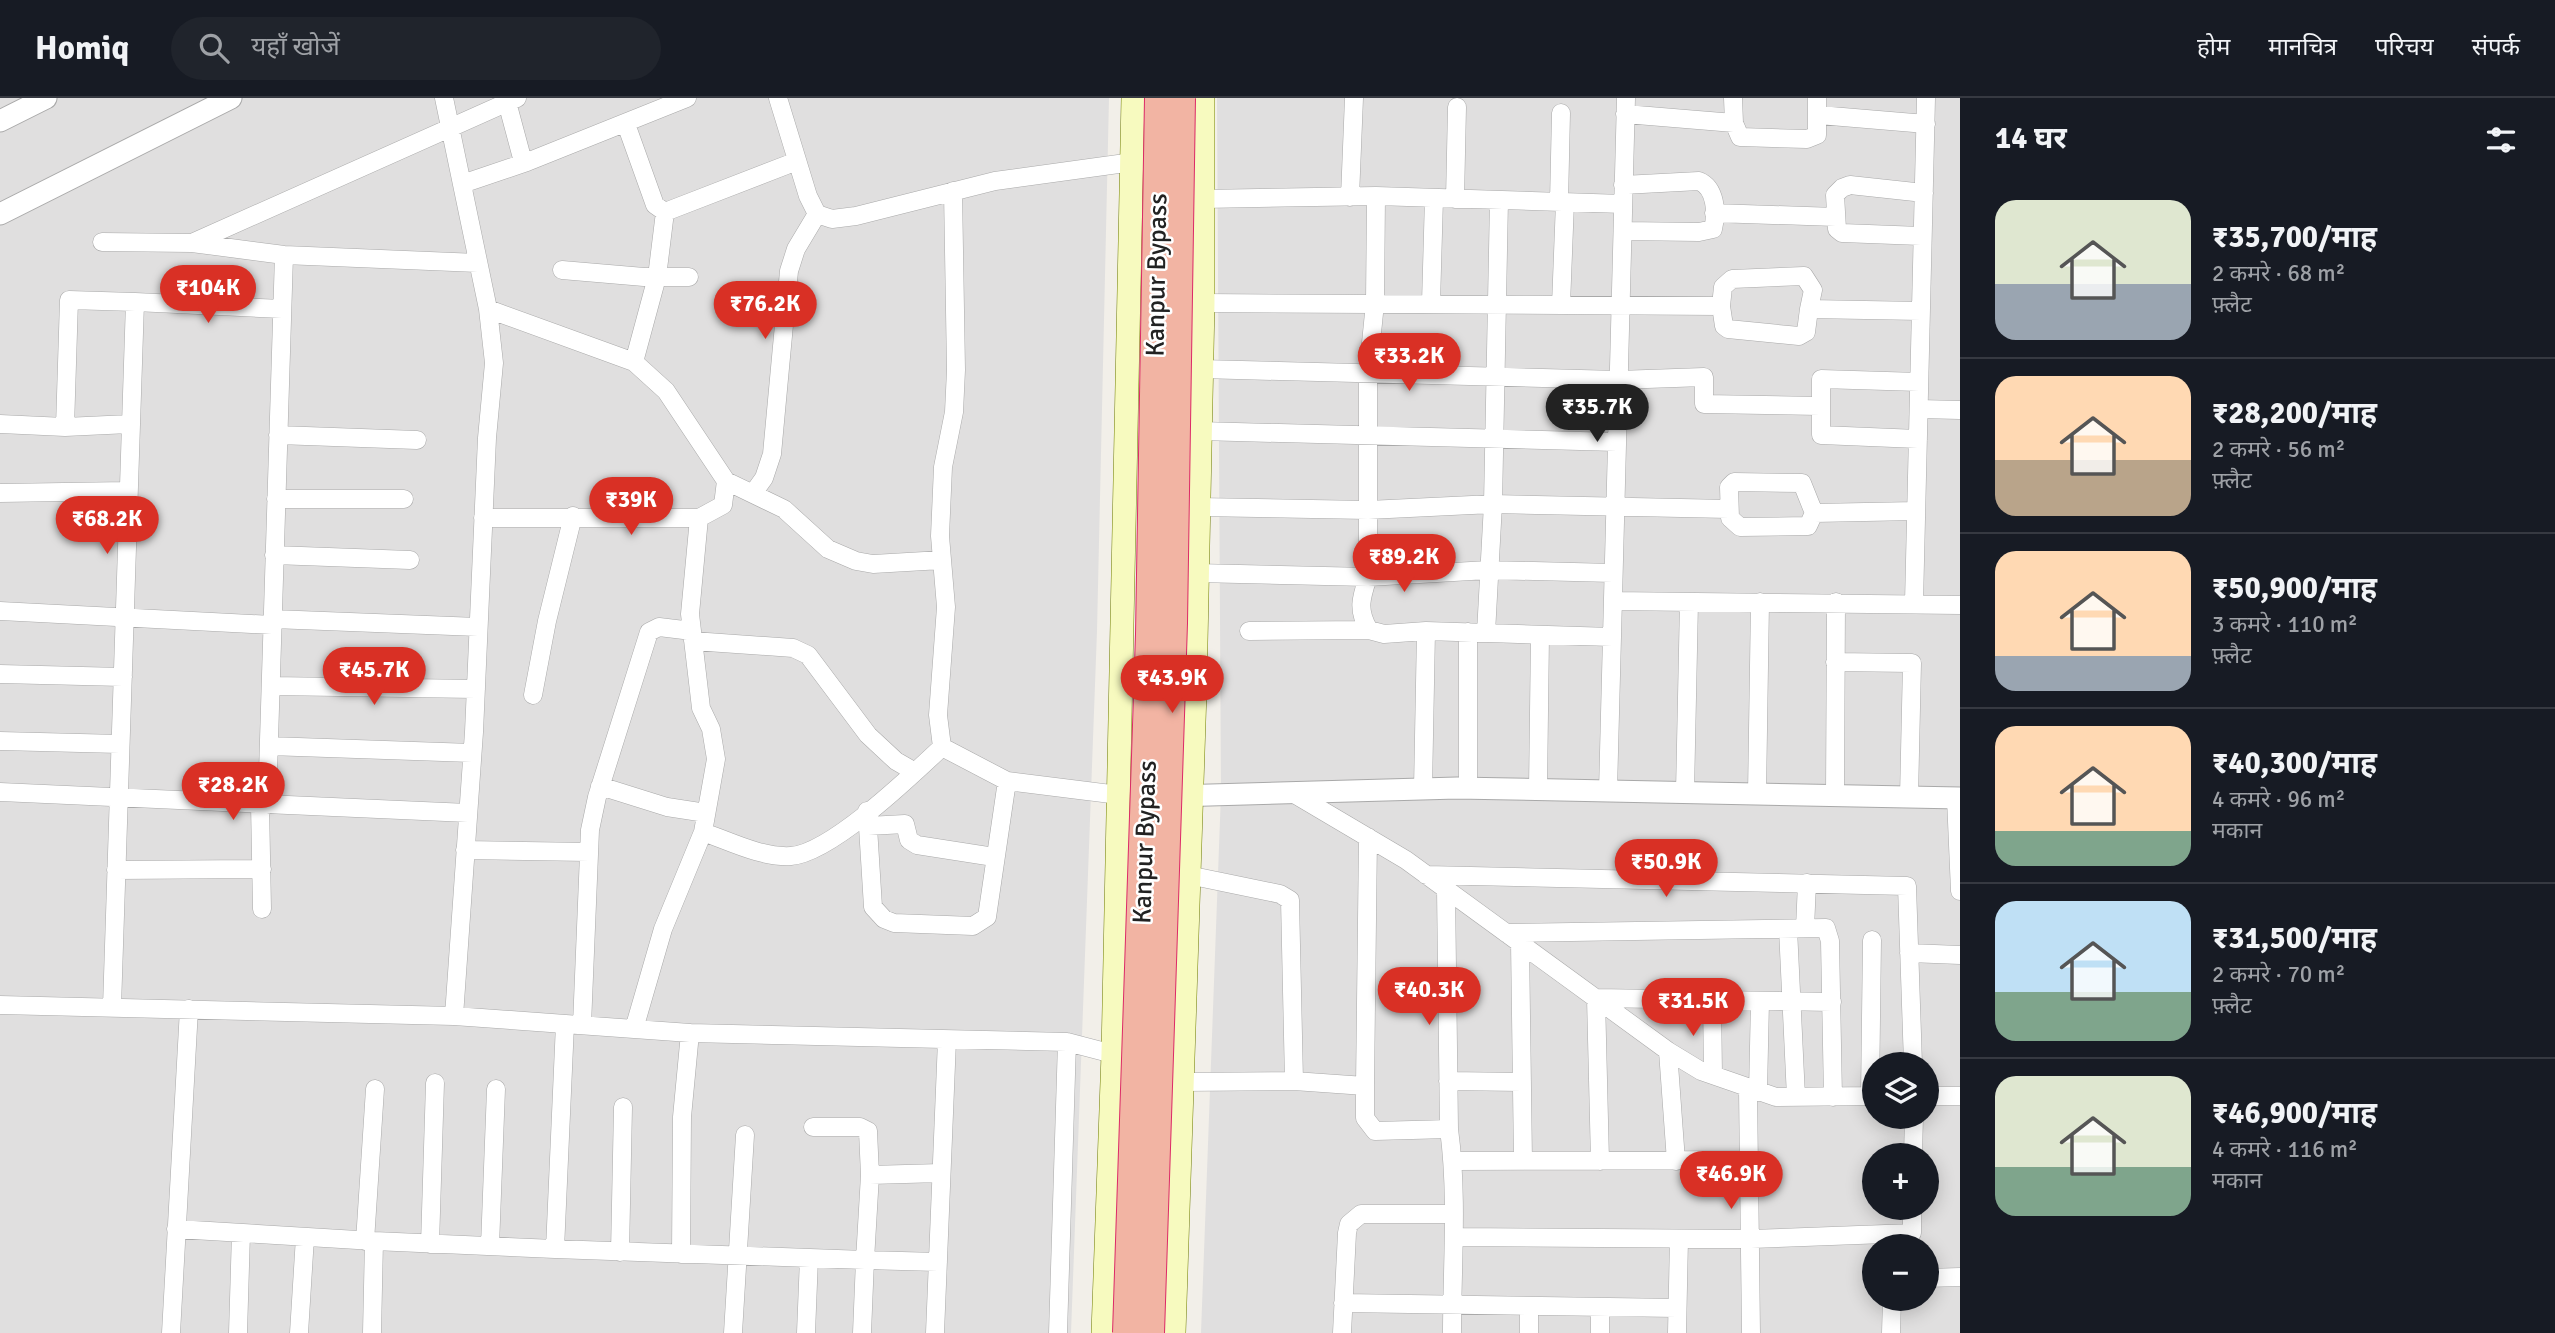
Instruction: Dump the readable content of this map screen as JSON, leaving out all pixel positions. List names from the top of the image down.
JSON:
{
  "streets": {
    "highway": ["Kanpur Bypass"]
  },
  "page": {
    "header": "Homiq",
    "search": "यहाँ खोजें",
    "nav": [
      "होम",
      "मानचित्र",
      "परिचय",
      "संपर्क"
    ],
    "heading": "14 घर",
    "list": [
      {
        "name": "₹35,700/माह",
        "note": "2 कमरे · 68 m² · फ़्लैट"
      },
      {
        "name": "₹28,200/माह",
        "note": "2 कमरे · 56 m² · फ़्लैट"
      },
      {
        "name": "₹50,900/माह",
        "note": "3 कमरे · 110 m² · फ़्लैट"
      },
      {
        "name": "₹40,300/माह",
        "note": "4 कमरे · 96 m² · मकान"
      },
      {
        "name": "₹31,500/माह",
        "note": "2 कमरे · 70 m² · फ़्लैट"
      },
      {
        "name": "₹46,900/माह",
        "note": "4 कमरे · 116 m² · मकान"
      }
    ],
    "price": [
      "₹104K",
      "₹76.2K",
      "₹33.2K",
      "₹35.7K",
      "₹39K",
      "₹68.2K",
      "₹89.2K",
      "₹45.7K",
      "₹43.9K",
      "₹28.2K",
      "₹50.9K",
      "₹40.3K",
      "₹31.5K",
      "₹46.9K"
    ],
    "map_buttons": ["+", "−"]
  }
}
